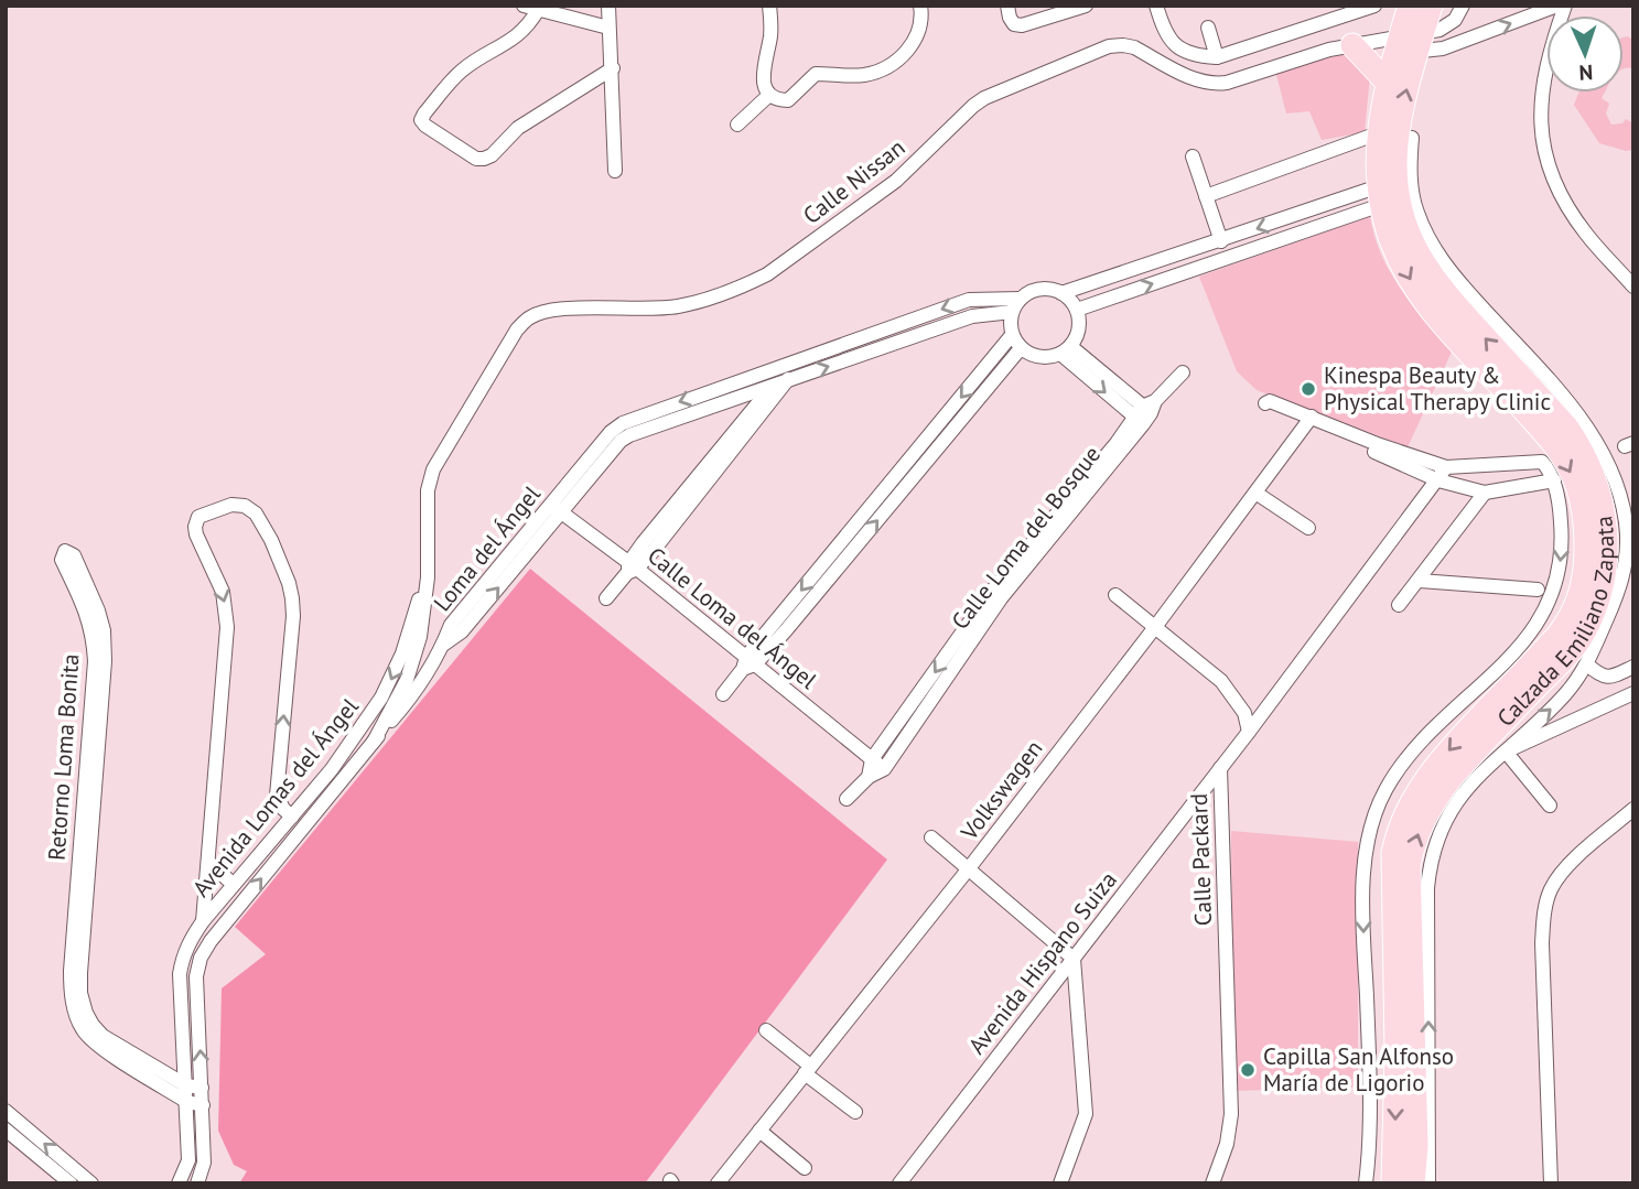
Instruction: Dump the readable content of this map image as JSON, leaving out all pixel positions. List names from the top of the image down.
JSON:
{
  "streets": {
    "main road": ["Calzada Emiliano Zapata"],
    "street": [
      "Calle Nissan",
      "Calle Loma del Bosque",
      "Loma del Ángel",
      "Calle Loma del Ángel",
      "Retorno Loma Bonita",
      "Volkswagen",
      "Avenida Lomas del Ángel",
      "Calle Packard",
      "Avenida Hispano Suiza"
    ]
  },
  "crossings": [
    ["Calle Nissan", "Calzada Emiliano Zapata"],
    ["Calle Nissan", "Avenida Lomas del Ángel"],
    ["Calle Loma del Bosque", "Calle Loma del Ángel"],
    ["Loma del Ángel", "Calle Loma del Ángel"],
    ["Loma del Ángel", "Avenida Lomas del Ángel"],
    ["Retorno Loma Bonita", "Avenida Lomas del Ángel"],
    ["Calle Packard", "Avenida Hispano Suiza"]
  ],
  "places": ["Kinespa Beauty & Physical Therapy Clinic", "Capilla San Alfonso María de Ligorio"],
  "north": "bottom"
}
